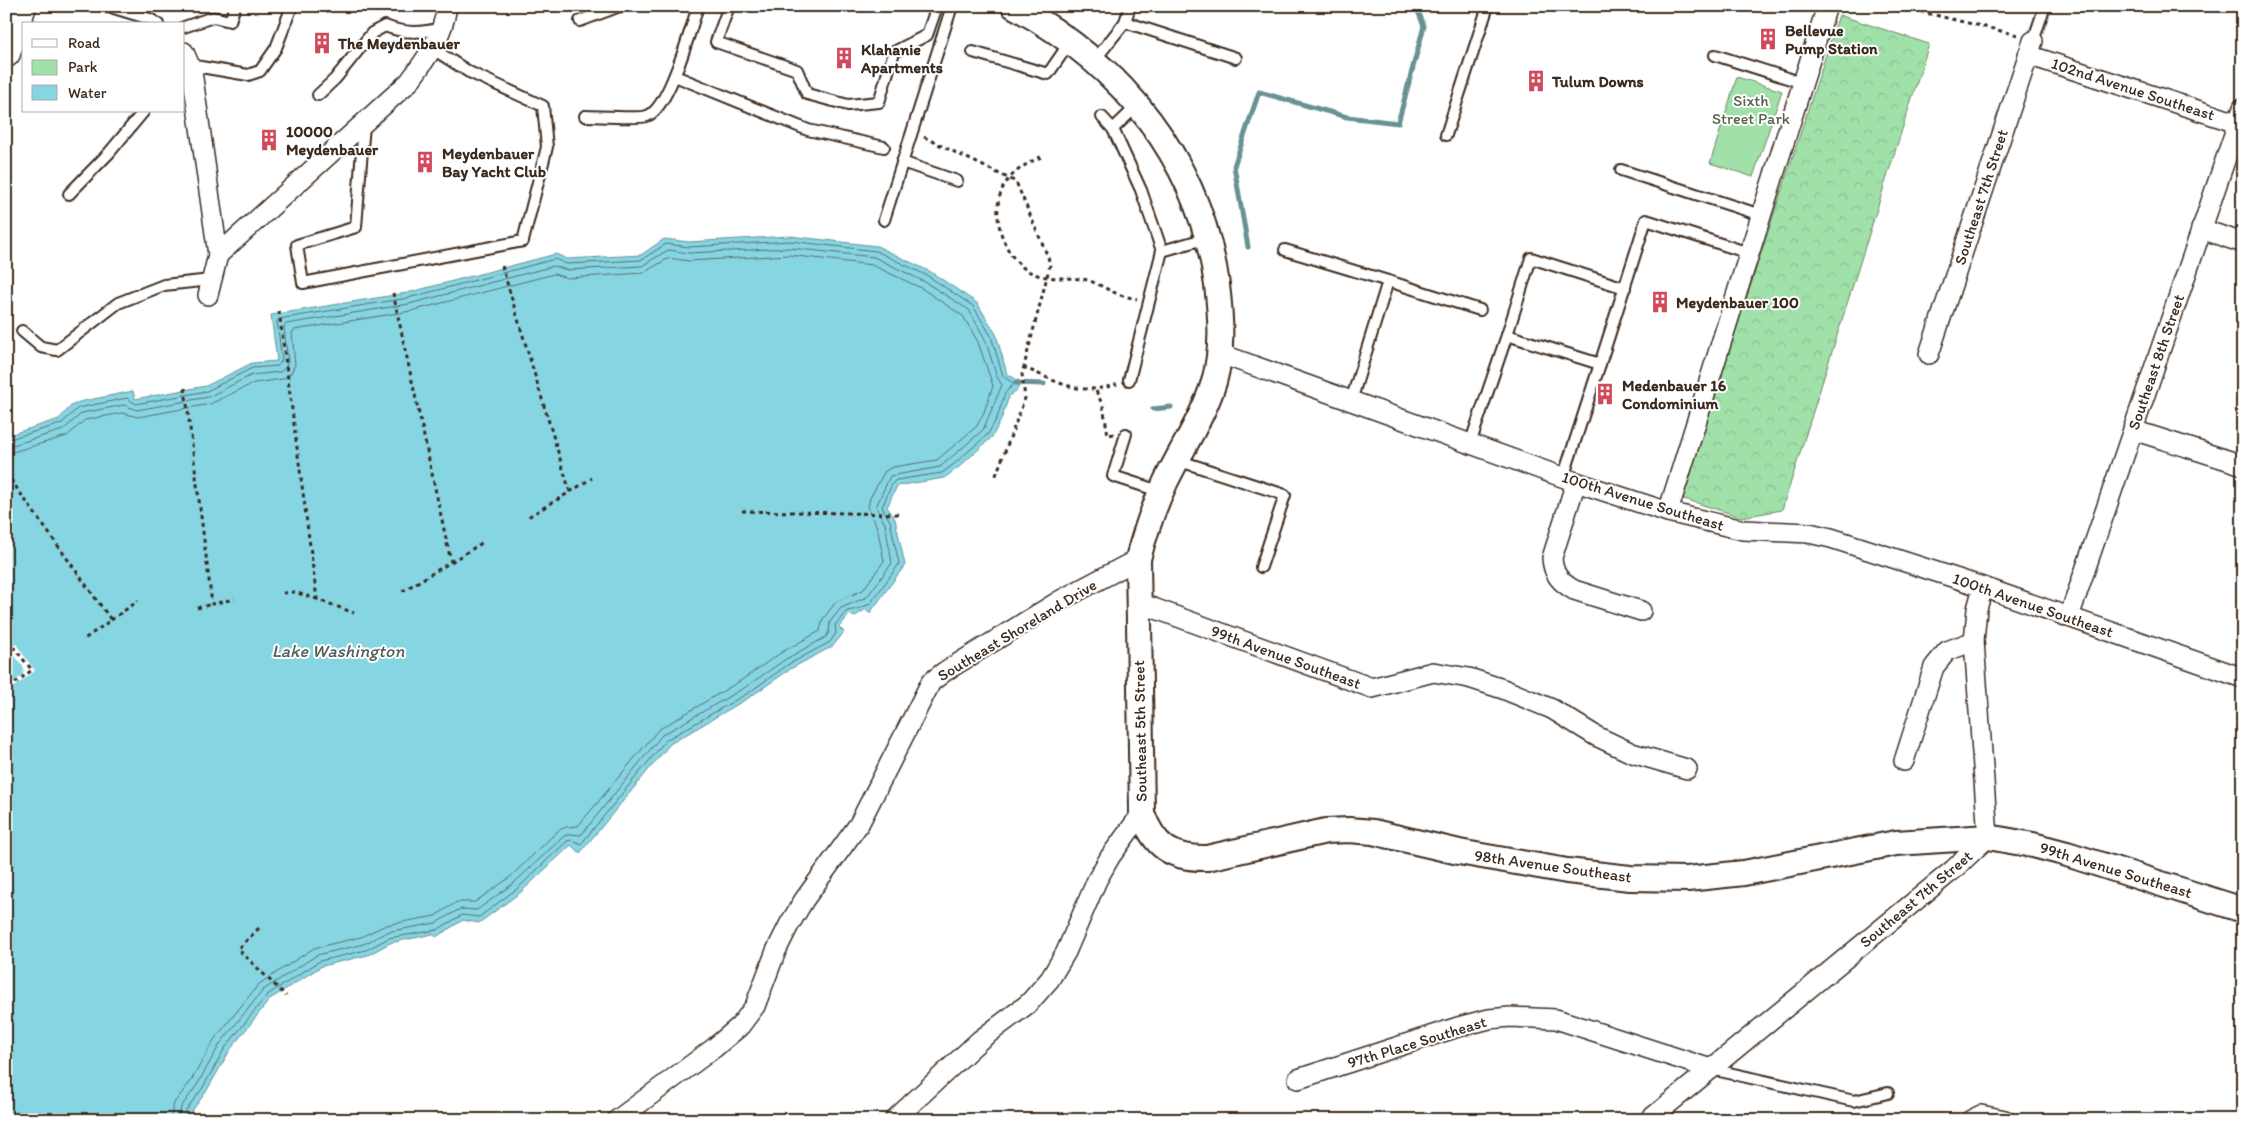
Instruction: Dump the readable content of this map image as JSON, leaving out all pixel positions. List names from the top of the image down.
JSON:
{
  "streets": {
    "street": [
      "102nd Avenue Southeast",
      "Southeast 7th Street",
      "Southeast 8th Street",
      "100th Avenue Southeast",
      "Southeast Shoreland Drive",
      "99th Avenue Southeast",
      "Southeast 5th Street",
      "98th Avenue Southeast",
      "97th Place Southeast"
    ]
  },
  "crossings": [
    ["102nd Avenue Southeast", "Southeast 7th Street"],
    ["102nd Avenue Southeast", "Southeast 8th Street"],
    ["Southeast 7th Street", "99th Avenue Southeast"],
    ["Southeast 7th Street", "98th Avenue Southeast"],
    ["Southeast 7th Street", "97th Place Southeast"],
    ["Southeast 8th Street", "100th Avenue Southeast"],
    ["100th Avenue Southeast", "Southeast 5th Street"],
    ["Southeast Shoreland Drive", "Southeast 5th Street"],
    ["99th Avenue Southeast", "Southeast 5th Street"],
    ["99th Avenue Southeast", "98th Avenue Southeast"],
    ["Southeast 5th Street", "98th Avenue Southeast"]
  ],
  "water": ["Lake Washington"],
  "parks": ["Sixth Street Park"],
  "places": {
    "building": [
      "Bellevue Pump Station",
      "The Meydenbauer",
      "Klahanie Apartments",
      "Tulum Downs",
      "10000 Meydenbauer",
      "Meydenbauer Bay Yacht Club",
      "Meydenbauer 100",
      "Medenbauer 16 Condominium"
    ]
  },
  "legend": ["Road", "Park", "Water"]
}
